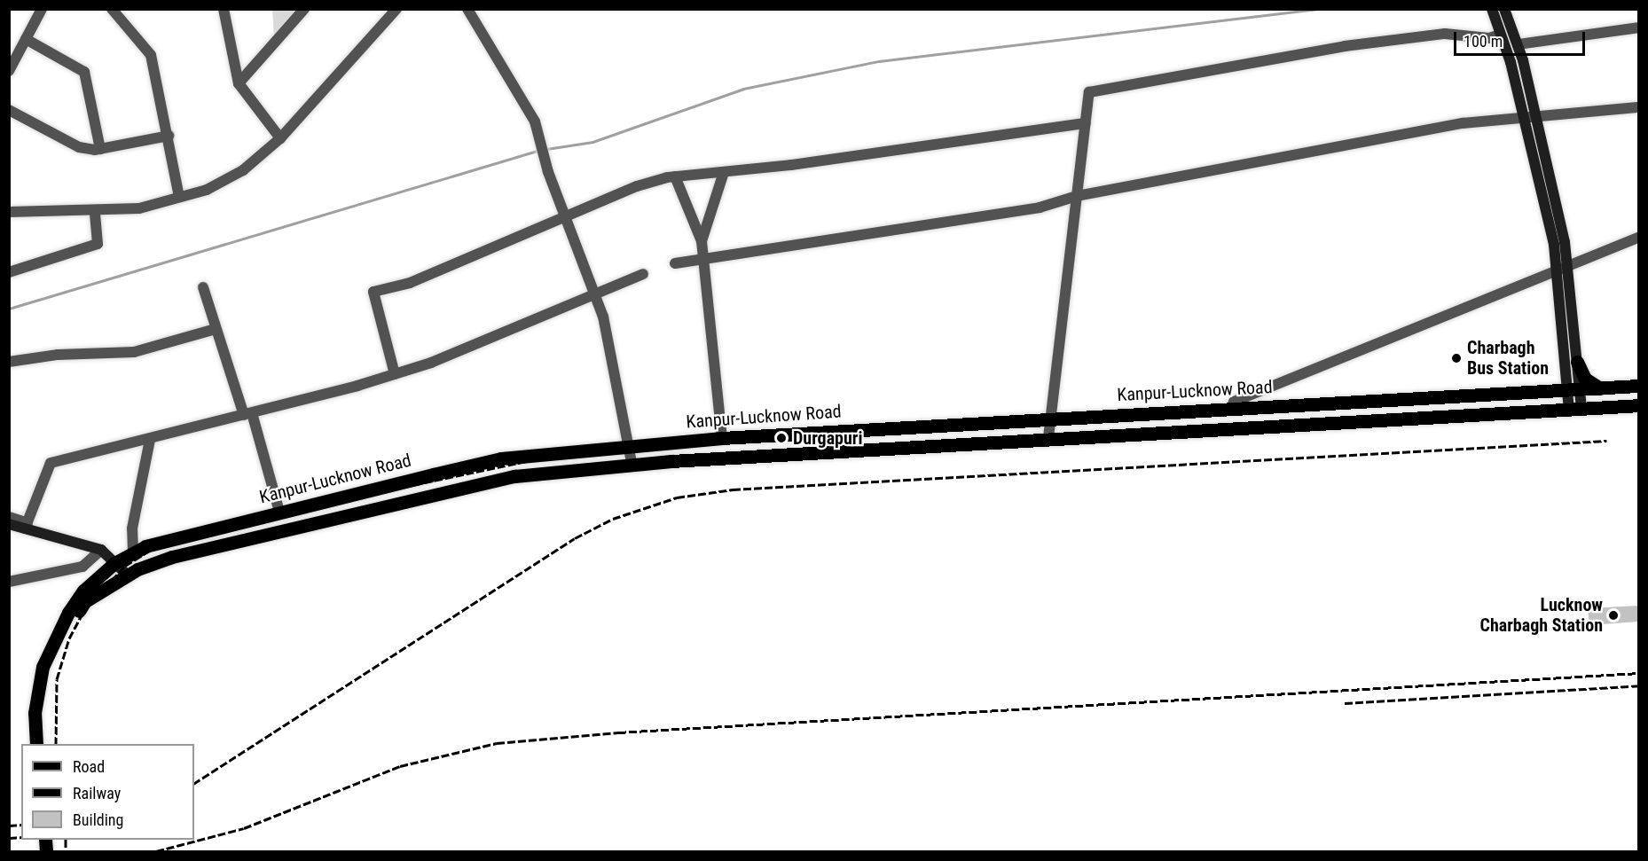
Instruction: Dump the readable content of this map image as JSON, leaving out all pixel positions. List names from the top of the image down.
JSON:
{
  "streets": {
    "main road": ["Kanpur-Lucknow Road"]
  },
  "places": ["Charbagh Bus Station", "Durgapuri", "Lucknow Charbagh Station"],
  "legend": ["Road", "Railway", "Building"],
  "scale_bar": "100 m"
}
